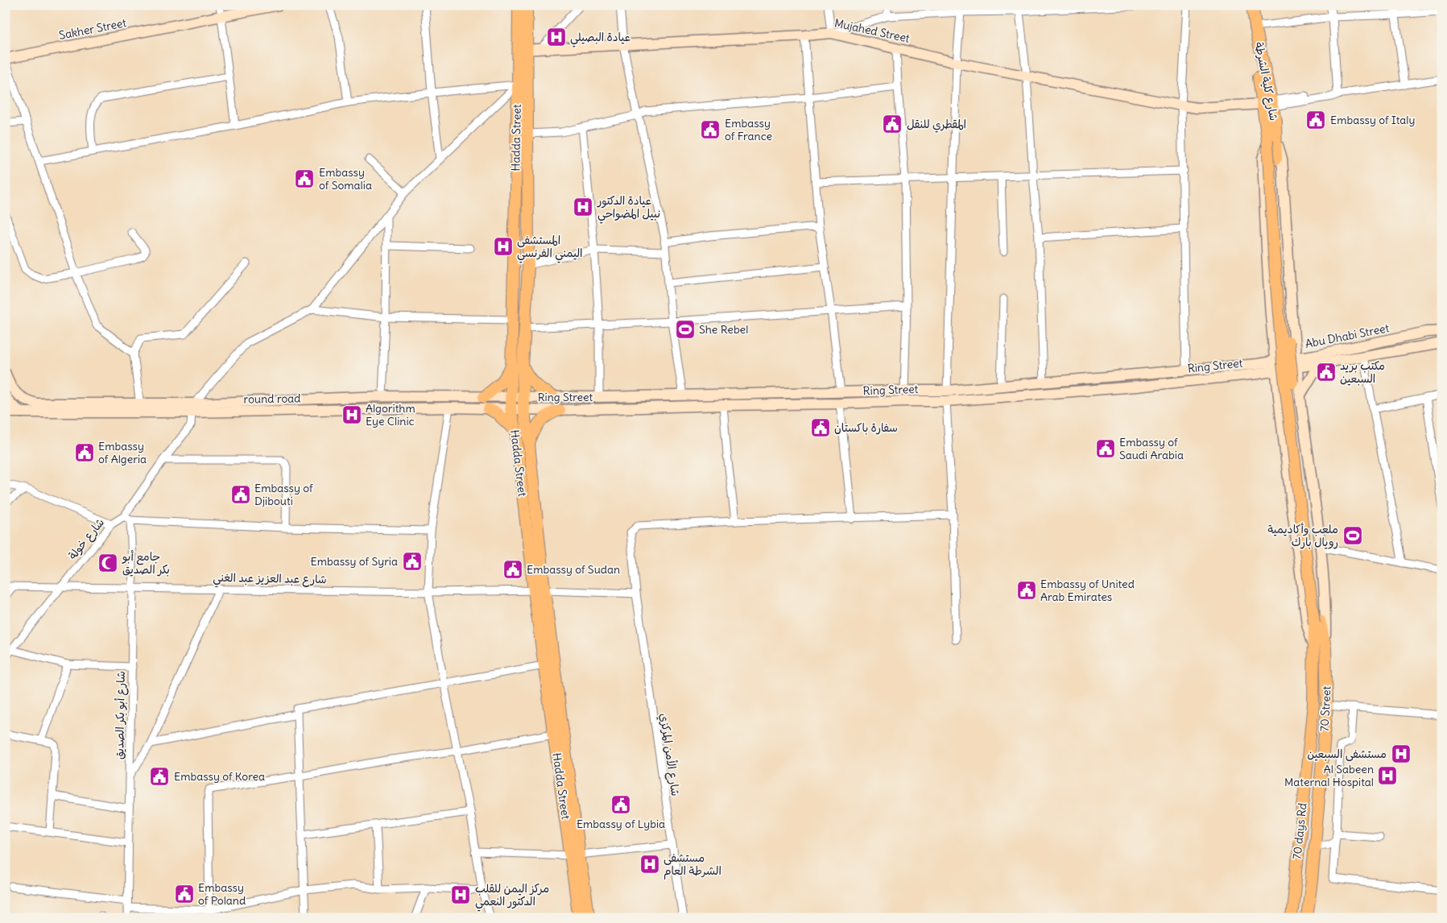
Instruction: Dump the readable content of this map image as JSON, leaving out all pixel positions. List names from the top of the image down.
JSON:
{
  "streets": {
    "main road": [
      "Sakher Street",
      "Mujahed Street",
      "شارع كلية الشرطة",
      "Hadda Street",
      "Abu Dhabi Street",
      "Ring Street",
      "round road",
      "70 Street",
      "70 days Rd"
    ],
    "street": [
      "شارع خولة",
      "شارع عبد العزيز عبد الغني",
      "شارع أبو بكر الصديق",
      "شارع الأمن المركزي"
    ]
  },
  "crossings": [
    ["Mujahed Street", "شارع كلية الشرطة"],
    ["Mujahed Street", "Hadda Street"],
    ["شارع كلية الشرطة", "70 Street"],
    ["Hadda Street", "Ring Street"],
    ["Hadda Street", "round road"],
    ["Hadda Street", "شارع عبد العزيز عبد الغني"],
    ["Abu Dhabi Street", "Ring Street"],
    ["Ring Street", "round road"],
    ["round road", "شارع خولة"],
    ["شارع خولة", "شارع عبد العزيز عبد الغني"],
    ["شارع عبد العزيز عبد الغني", "شارع أبو بكر الصديق"],
    ["شارع عبد العزيز عبد الغني", "شارع الأمن المركزي"],
    ["70 Street", "70 days Rd"]
  ],
  "places": {
    "hospital": [
      "عيادة البصيلي",
      "عيادة الدكتور نبيل المضواحي",
      "المستشفى اليمني الفرنسي",
      "Algorithm Eye Clinic",
      "مستشفى السبعين",
      "Al Sabeen Maternal Hospital",
      "مستشفى الشرطة العام",
      "مركز اليمن للقلب الدكتور النعمي"
    ],
    "public building": [
      "Embassy of Italy",
      "المقطري للنقل",
      "Embassy of France",
      "Embassy of Somalia",
      "مكتب بريد السبعين",
      "سفارة باكستان",
      "Embassy of Saudi Arabia",
      "Embassy of Algeria",
      "Embassy of Djibouti",
      "Embassy of Syria",
      "Embassy of Sudan",
      "Embassy of United Arab Emirates",
      "Embassy of Korea",
      "Embassy of Lybia",
      "Embassy of Poland"
    ],
    "sports": ["She Rebel", "ملعب وأكاديمية رويال بارك"],
    "mosque": ["جامع أبو بكر الصديق"]
  }
}
